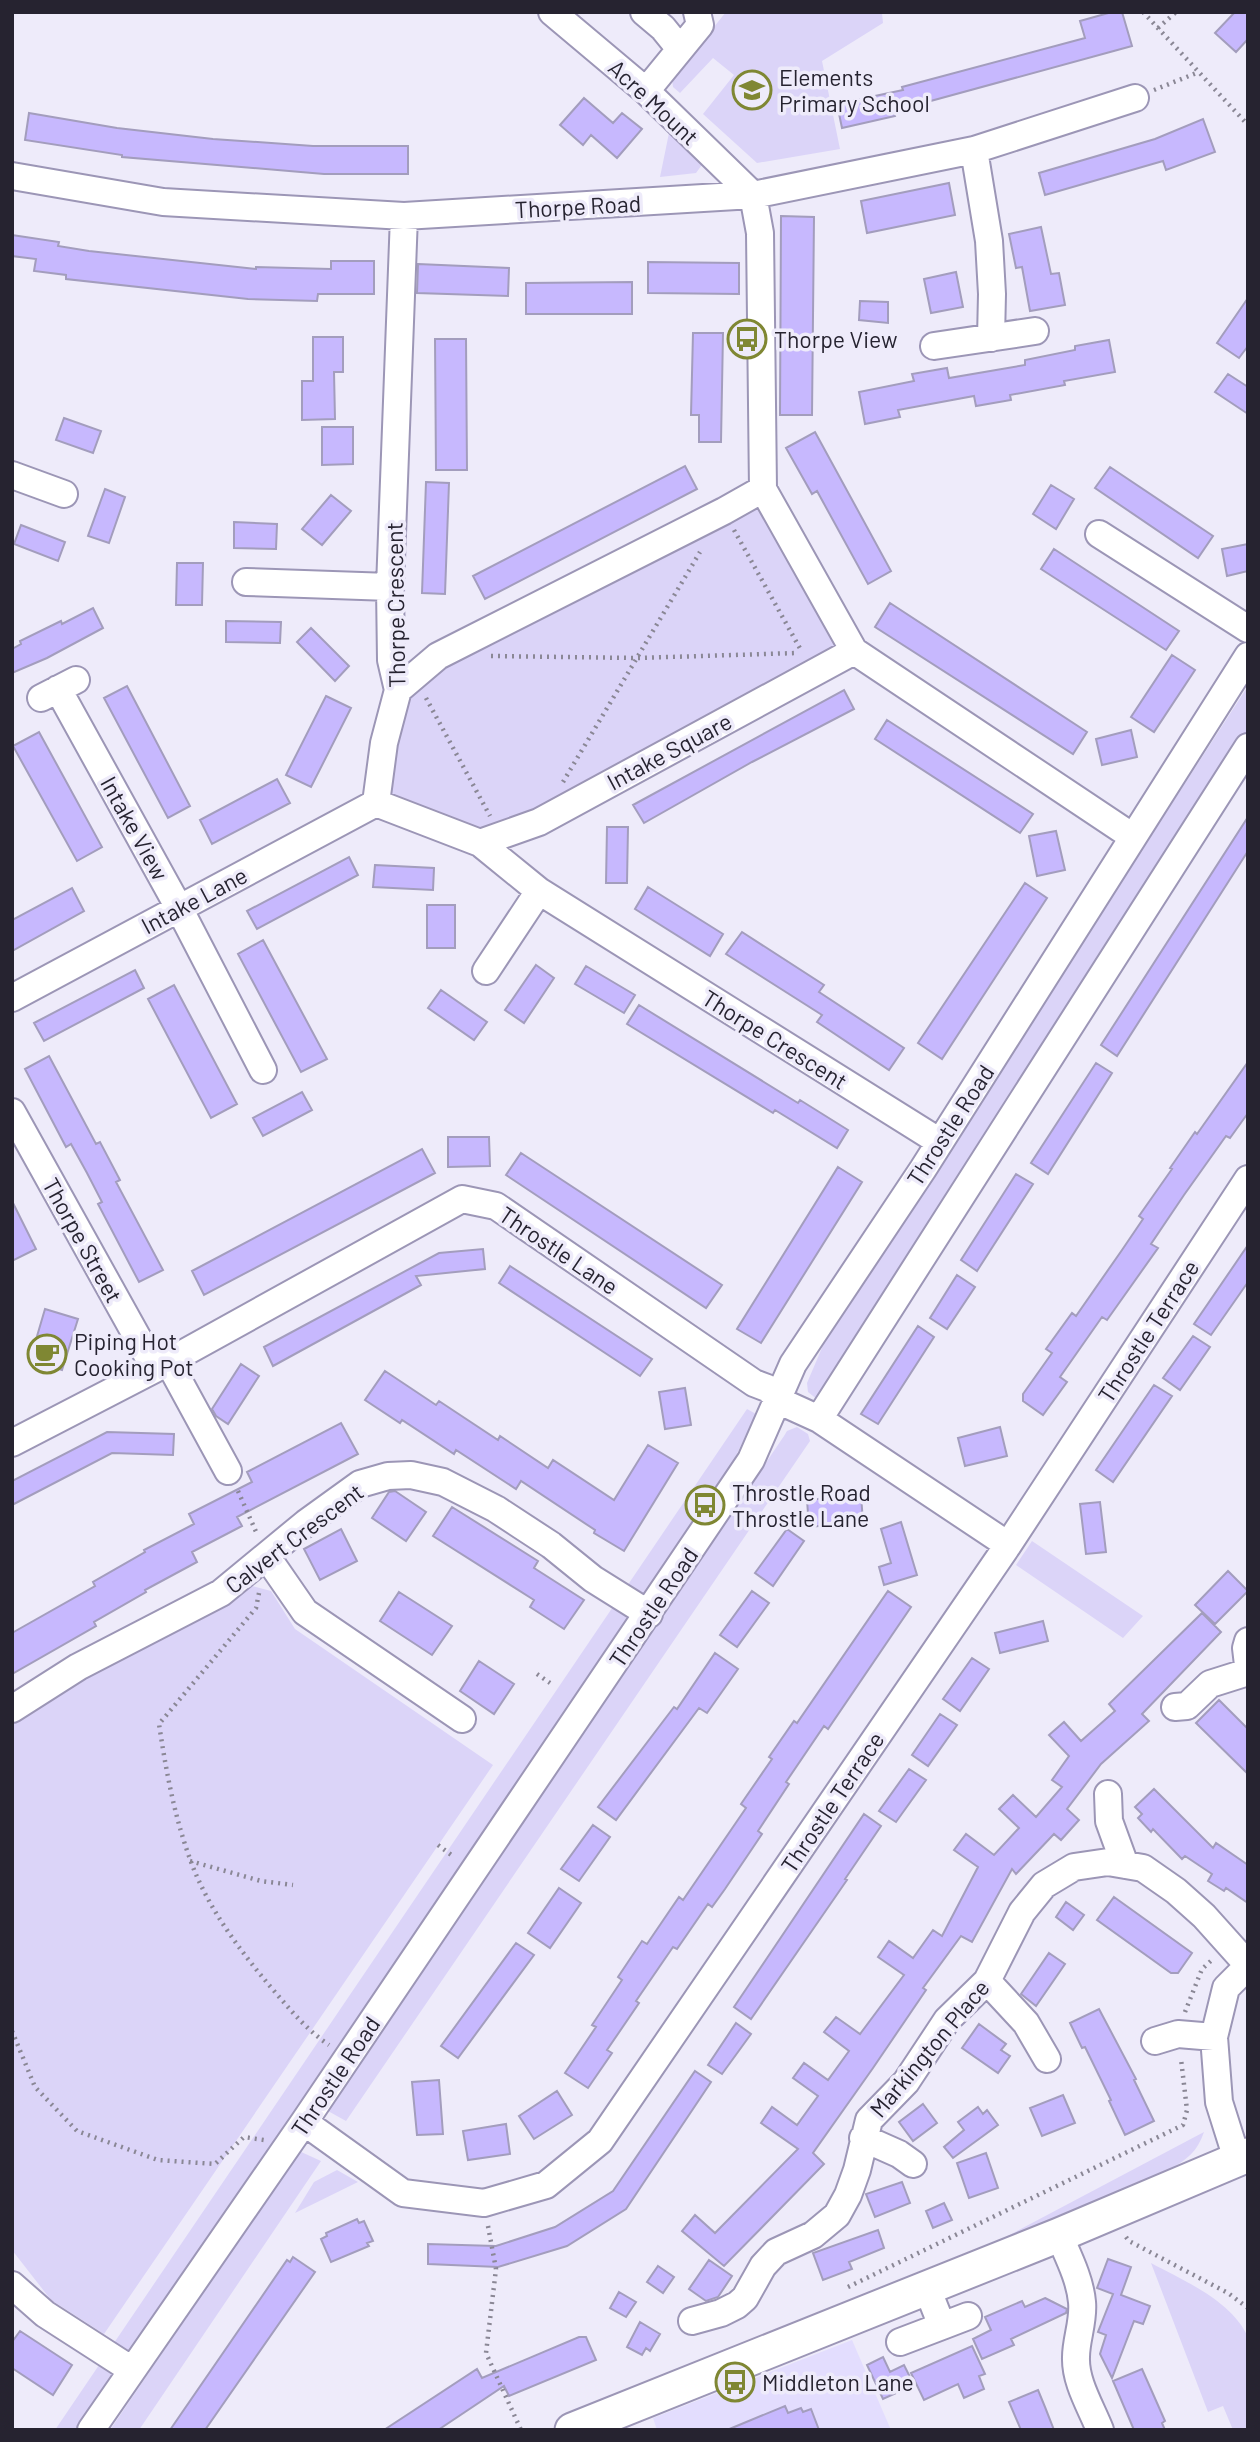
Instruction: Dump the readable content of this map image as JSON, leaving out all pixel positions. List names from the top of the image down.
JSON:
{
  "streets": {
    "street": [
      "Acre Mount",
      "Thorpe Road",
      "Thorpe Crescent",
      "Intake Square",
      "Intake View",
      "Intake Lane",
      "Throstle Road",
      "Thorpe Street",
      "Throstle Lane",
      "Throstle Terrace",
      "Calvert Crescent",
      "Markington Place"
    ]
  },
  "crossings": [
    ["Acre Mount", "Thorpe Road"],
    ["Thorpe Road", "Thorpe Crescent"],
    ["Thorpe Crescent", "Intake Square"],
    ["Thorpe Crescent", "Intake Lane"],
    ["Thorpe Crescent", "Throstle Road"],
    ["Intake View", "Intake Lane"],
    ["Throstle Road", "Throstle Lane"],
    ["Throstle Road", "Throstle Terrace"],
    ["Throstle Road", "Calvert Crescent"],
    ["Thorpe Street", "Throstle Lane"],
    ["Throstle Lane", "Throstle Terrace"]
  ],
  "places": {
    "school or university": ["Elements Primary School"],
    "bus stop": ["Thorpe View", "Throstle Road Throstle Lane", "Middleton Lane"],
    "cafe": ["Piping Hot Cooking Pot"]
  }
}
